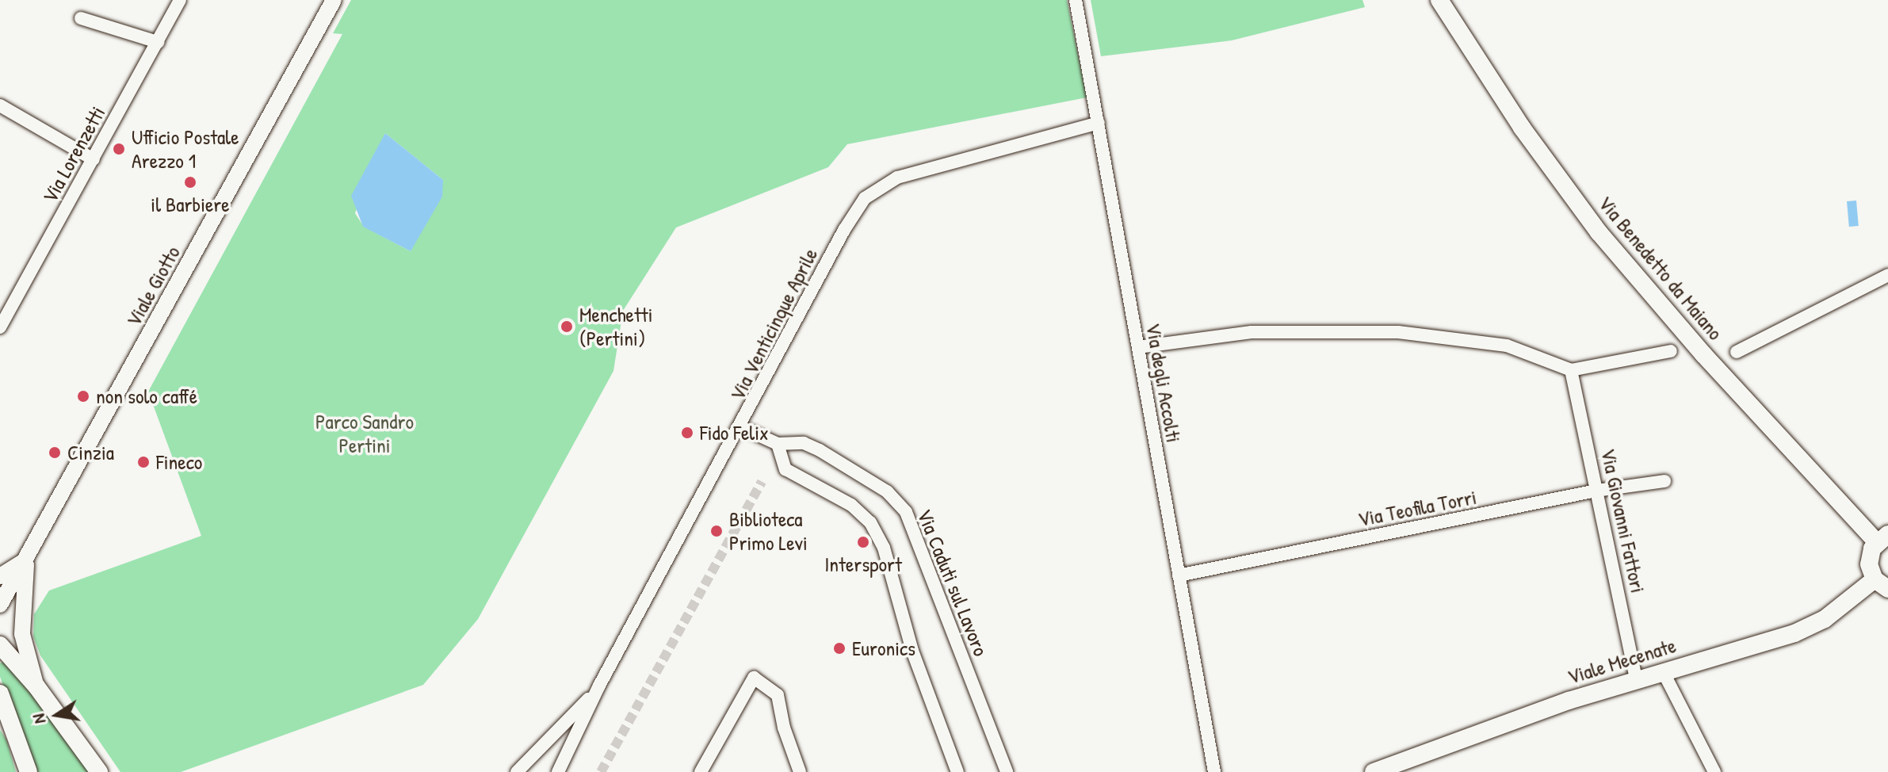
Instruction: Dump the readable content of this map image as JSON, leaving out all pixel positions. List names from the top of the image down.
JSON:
{
  "streets": {
    "main road": ["Via Benedetto da Maiano", "Viale Mecenate"],
    "street": [
      "Via Lorenzetti",
      "Viale Giotto",
      "Via Venticinque Aprile",
      "Via degli Accolti",
      "Via Teofila Torri",
      "Via Giovanni Fattori",
      "Via Caduti sul Lavoro"
    ]
  },
  "crossings": [
    ["Via Venticinque Aprile", "Via degli Accolti"],
    ["Via Venticinque Aprile", "Via Caduti sul Lavoro"],
    ["Via degli Accolti", "Via Teofila Torri"],
    ["Via Teofila Torri", "Via Giovanni Fattori"],
    ["Via Giovanni Fattori", "Viale Mecenate"]
  ],
  "parks": ["Parco Sandro Pertini"],
  "places": [
    "Ufficio Postale Arezzo 1",
    "il Barbiere",
    "Menchetti (Pertini)",
    "non solo caffé",
    "Fido Felix",
    "Cinzia",
    "Fineco",
    "Biblioteca Primo Levi",
    "Intersport",
    "Euronics"
  ],
  "north": "left"
}
